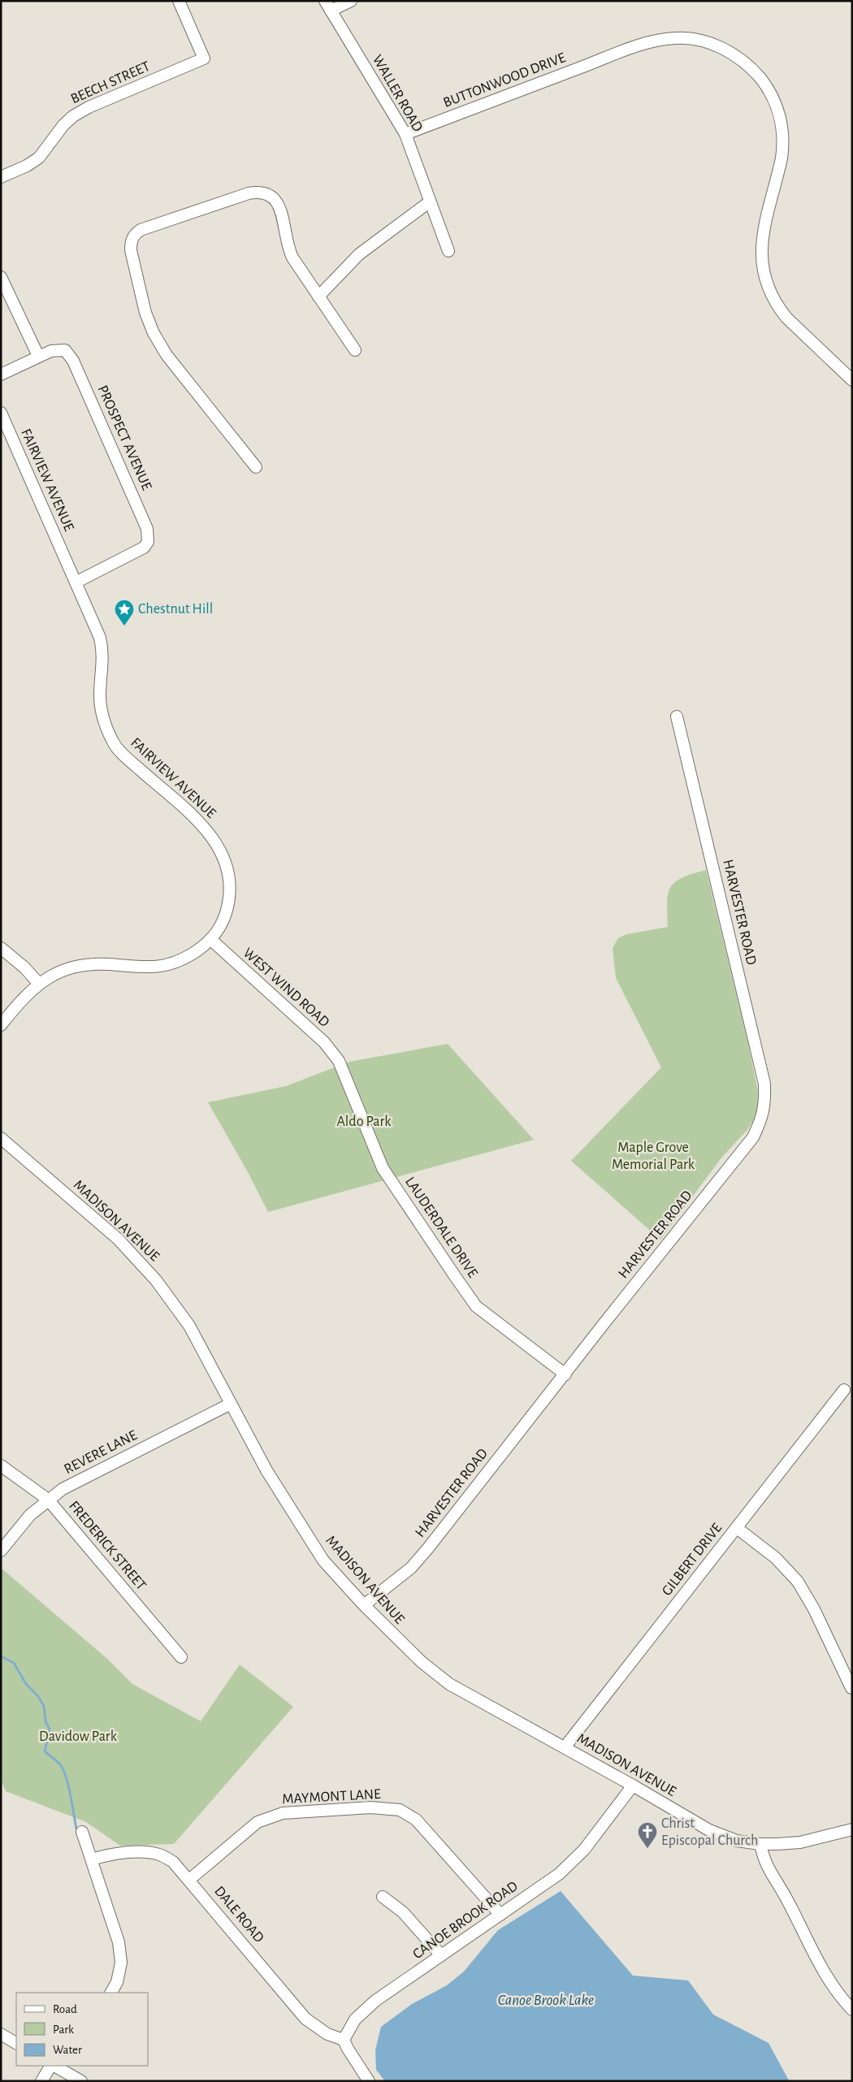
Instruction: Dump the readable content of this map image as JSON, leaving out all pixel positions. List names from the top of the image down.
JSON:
{
  "streets": {
    "street": [
      "BUTTONWOOD DRIVE",
      "BEECH STREET",
      "WALLER ROAD",
      "PROSPECT AVENUE",
      "FAIRVIEW AVENUE",
      "HARVESTER ROAD",
      "WEST WIND ROAD",
      "MADISON AVENUE",
      "LAUDERDALE DRIVE",
      "REVERE LANE",
      "FREDERICK STREET",
      "GILBERT DRIVE",
      "MAYMONT LANE",
      "DALE ROAD",
      "CANOE BROOK ROAD"
    ]
  },
  "crossings": [
    ["BUTTONWOOD DRIVE", "WALLER ROAD"],
    ["PROSPECT AVENUE", "FAIRVIEW AVENUE"],
    ["FAIRVIEW AVENUE", "WEST WIND ROAD"],
    ["HARVESTER ROAD", "MADISON AVENUE"],
    ["HARVESTER ROAD", "LAUDERDALE DRIVE"],
    ["WEST WIND ROAD", "LAUDERDALE DRIVE"],
    ["MADISON AVENUE", "REVERE LANE"],
    ["MADISON AVENUE", "GILBERT DRIVE"],
    ["MADISON AVENUE", "CANOE BROOK ROAD"],
    ["REVERE LANE", "FREDERICK STREET"],
    ["MAYMONT LANE", "DALE ROAD"],
    ["MAYMONT LANE", "CANOE BROOK ROAD"],
    ["DALE ROAD", "CANOE BROOK ROAD"]
  ],
  "water": ["Canoe Brook Lake"],
  "parks": ["Aldo Park", "Maple Grove Memorial Park", "Davidow Park"],
  "places": {
    "place": ["Chestnut Hill"],
    "church": ["Christ Episcopal Church"]
  },
  "legend": ["Road", "Park", "Water"]
}
